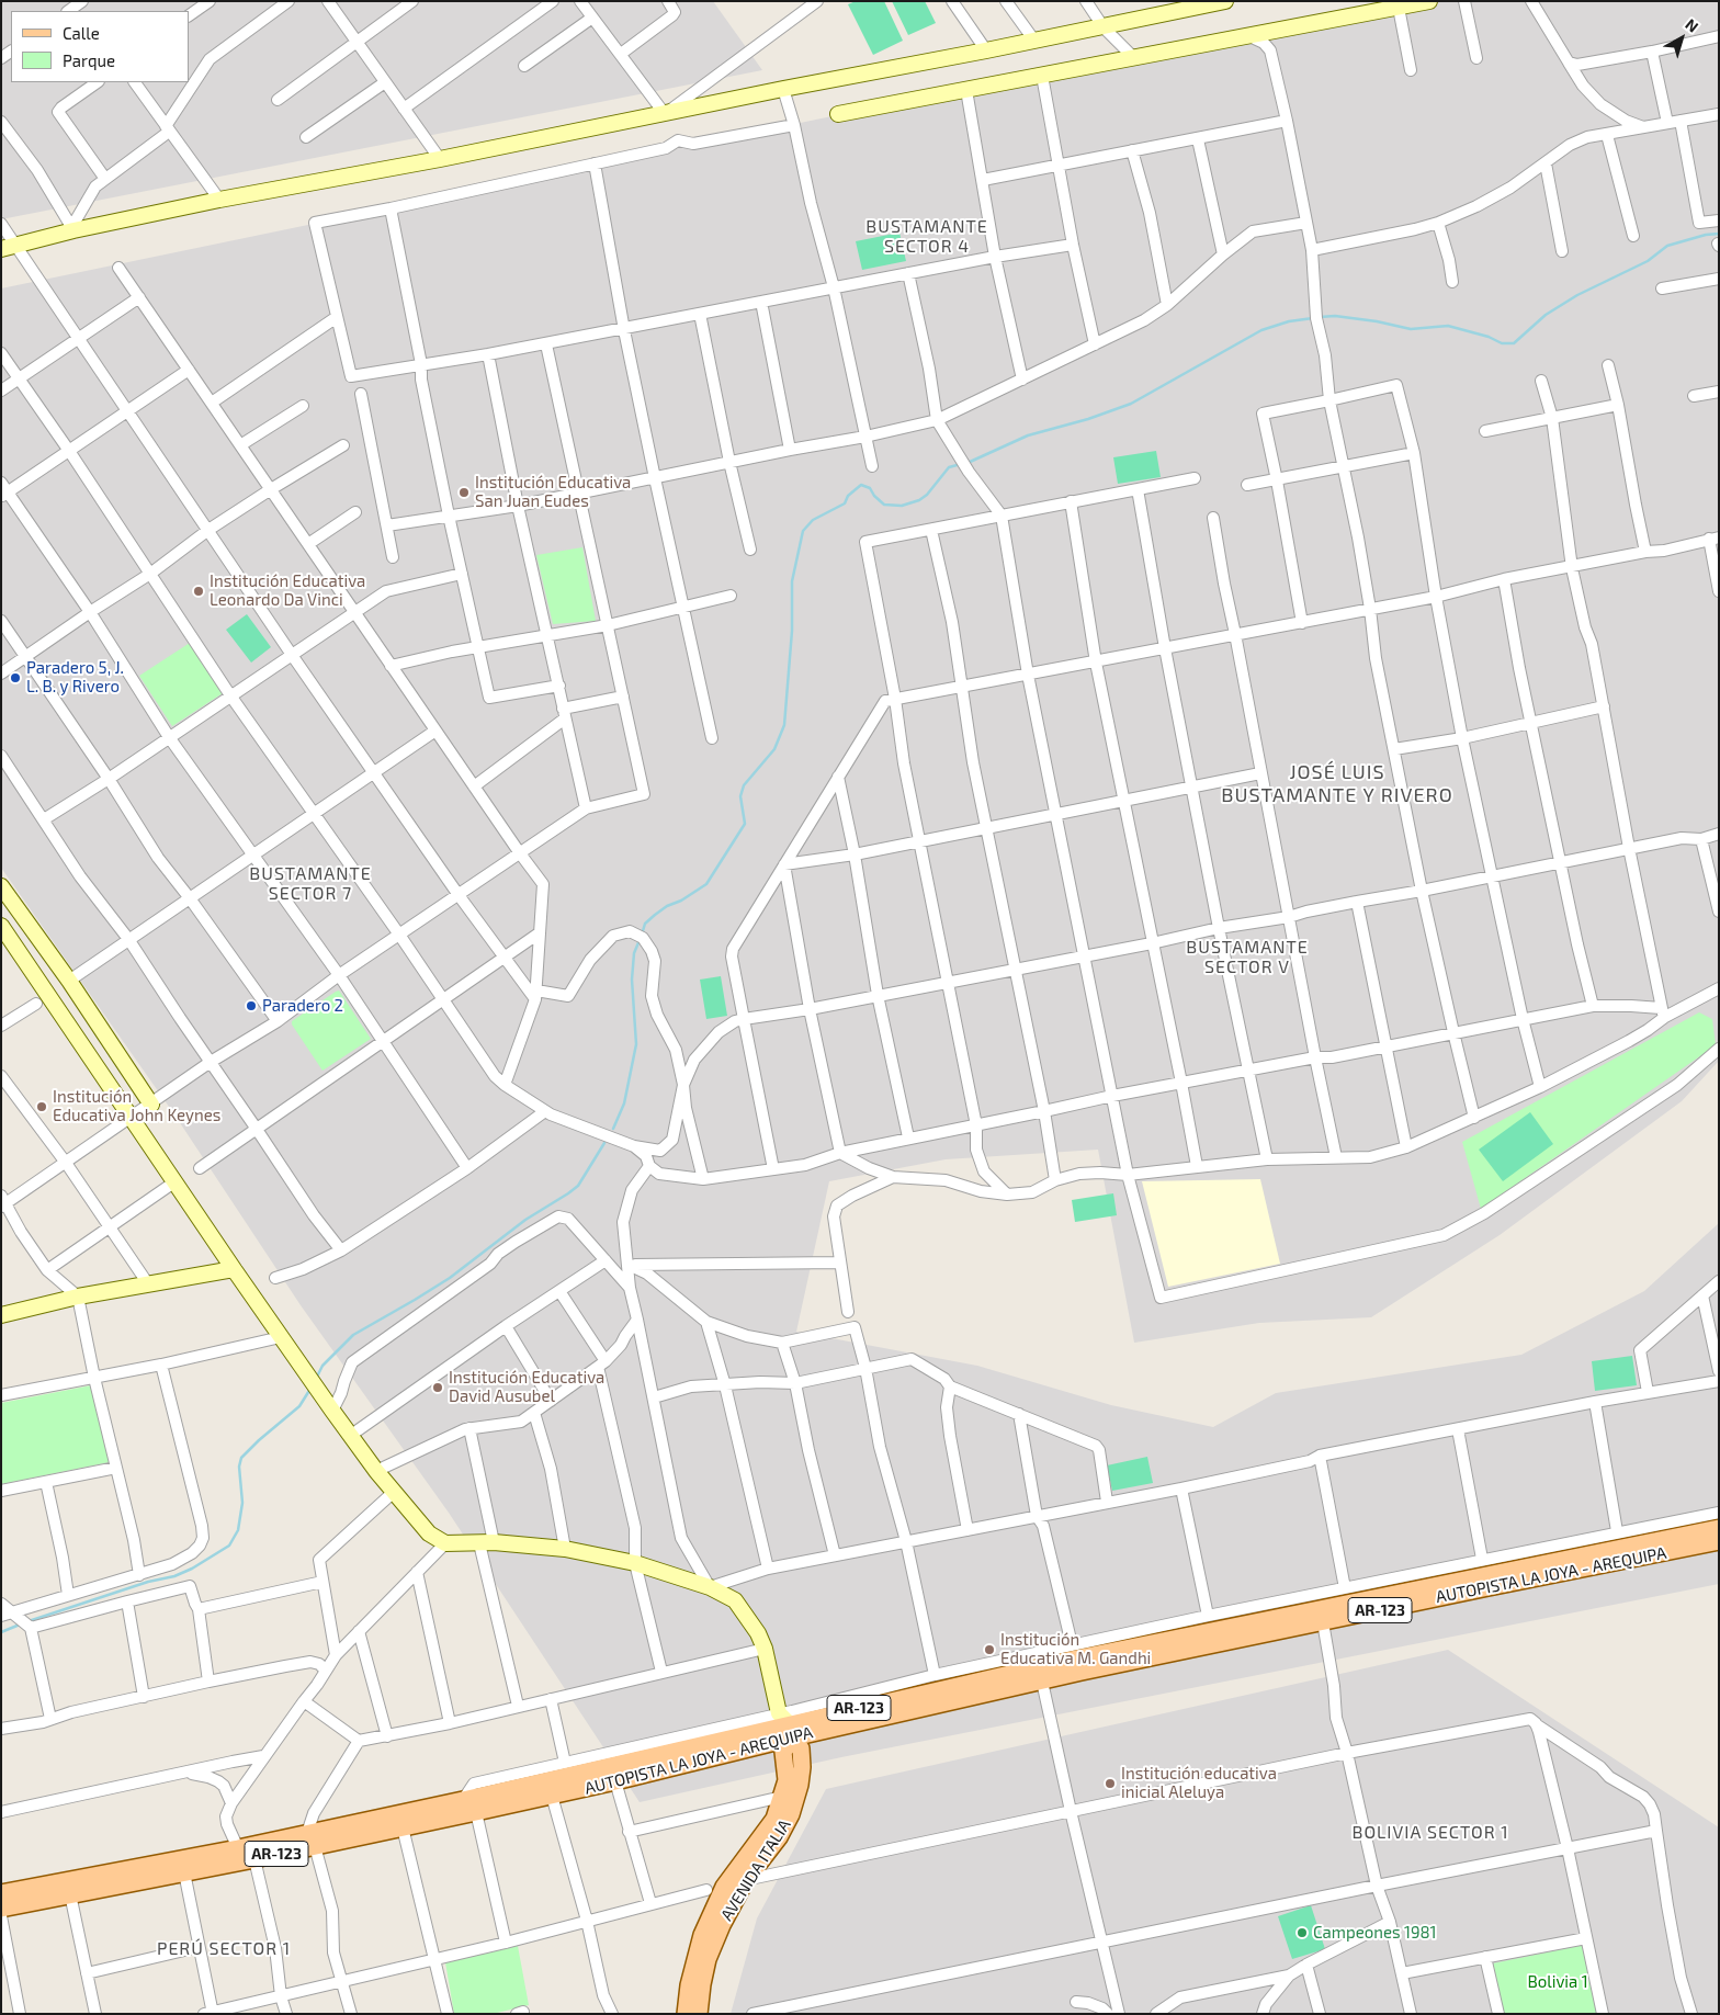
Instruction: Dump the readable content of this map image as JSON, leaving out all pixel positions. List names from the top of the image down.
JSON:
{
  "streets": {
    "main road": ["AUTOPISTA LA JOYA - AREQUIPA", "AR-123", "AVENIDA ITALIA"]
  },
  "crossings": [
    ["AUTOPISTA LA JOYA - AREQUIPA", "AVENIDA ITALIA"]
  ],
  "districts": [
    "BUSTAMANTE SECTOR 4",
    "JOSÉ LUIS BUSTAMANTE Y RIVERO",
    "BUSTAMANTE SECTOR 7",
    "BUSTAMANTE SECTOR V",
    "BOLIVIA SECTOR 1",
    "PERÚ SECTOR 1"
  ],
  "parks": ["Bolivia 1"],
  "places": [
    "Institución Educativa San Juan Eudes",
    "Institución Educativa Leonardo Da Vinci",
    "Paradero 5, J. L. B. y Rivero",
    "Paradero 2",
    "Institución Educativa John Keynes",
    "Institución Educativa David Ausubel",
    "Institución Educativa M. Gandhi",
    "Institución educativa inicial Aleluya",
    "Campeones 1981"
  ],
  "legend": ["Calle", "Parque"],
  "north": "top right"
}
